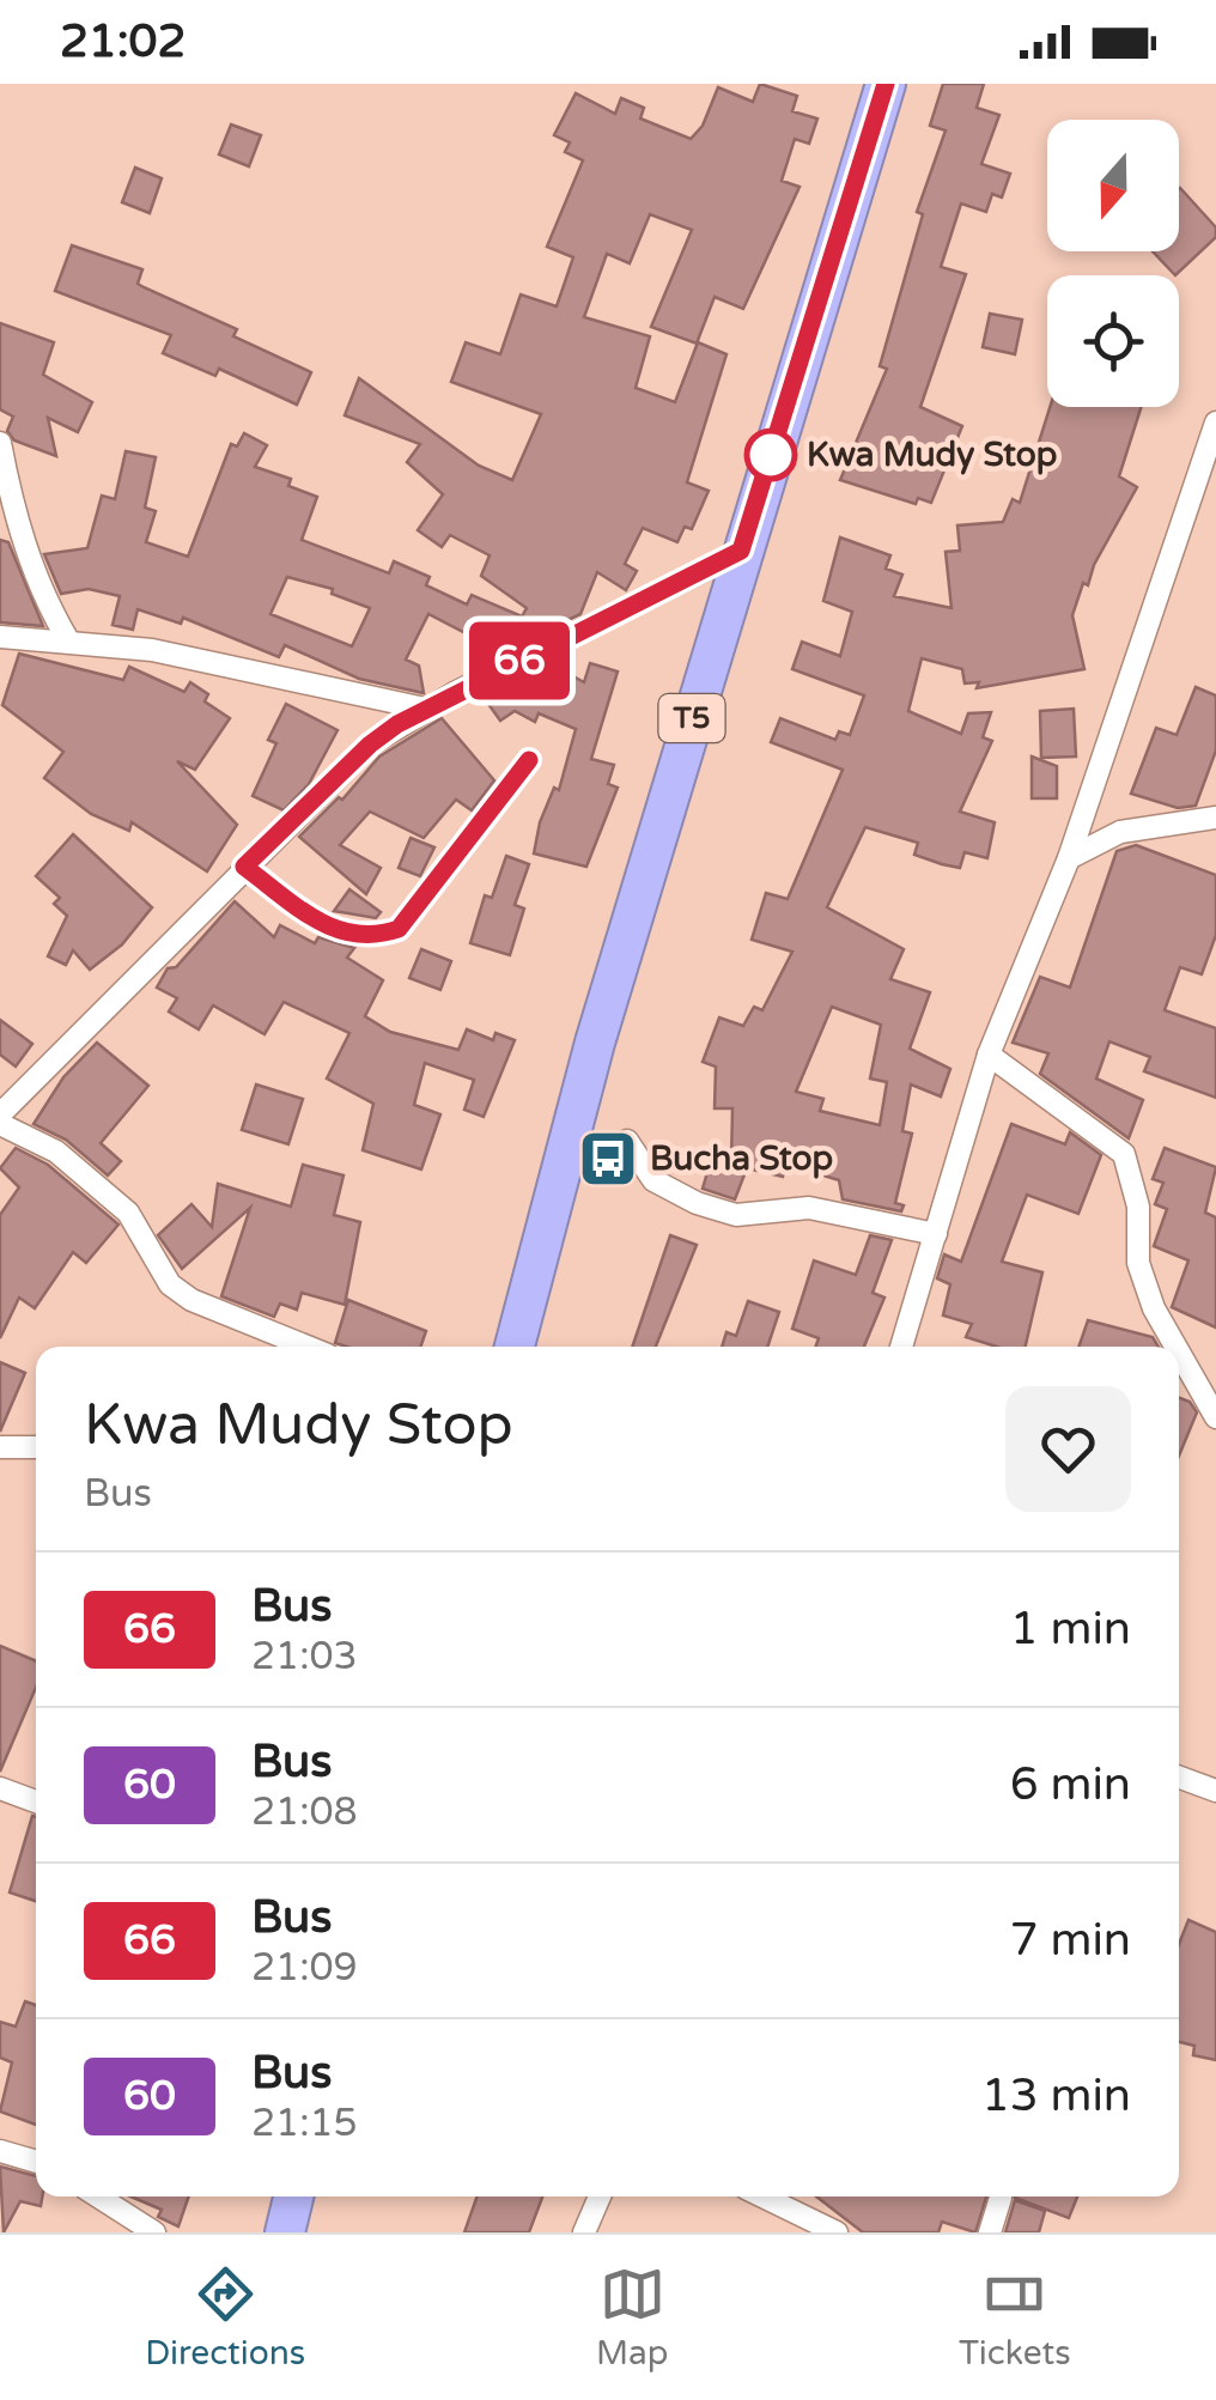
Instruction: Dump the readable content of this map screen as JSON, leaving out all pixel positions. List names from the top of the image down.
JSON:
{
  "streets": {
    "highway": ["T5"]
  },
  "places": {
    "other": ["Kwa Mudy Stop"],
    "bus stop": ["Bucha Stop"]
  },
  "lines": ["bus line 66"],
  "north": "bottom",
  "page": {
    "status": "21:02",
    "on_map": "66",
    "heading": ["Kwa Mudy Stop", "Bus"],
    "list": [
      {
        "mark": "66",
        "name": "Bus",
        "note": "21:03",
        "value": "1 min"
      },
      {
        "mark": "60",
        "name": "Bus",
        "note": "21:08",
        "value": "6 min"
      },
      {
        "mark": "66",
        "name": "Bus",
        "note": "21:09",
        "value": "7 min"
      },
      {
        "mark": "60",
        "name": "Bus",
        "note": "21:15",
        "value": "13 min"
      }
    ],
    "tabs": ["Directions", "Map", "Tickets"]
  }
}
